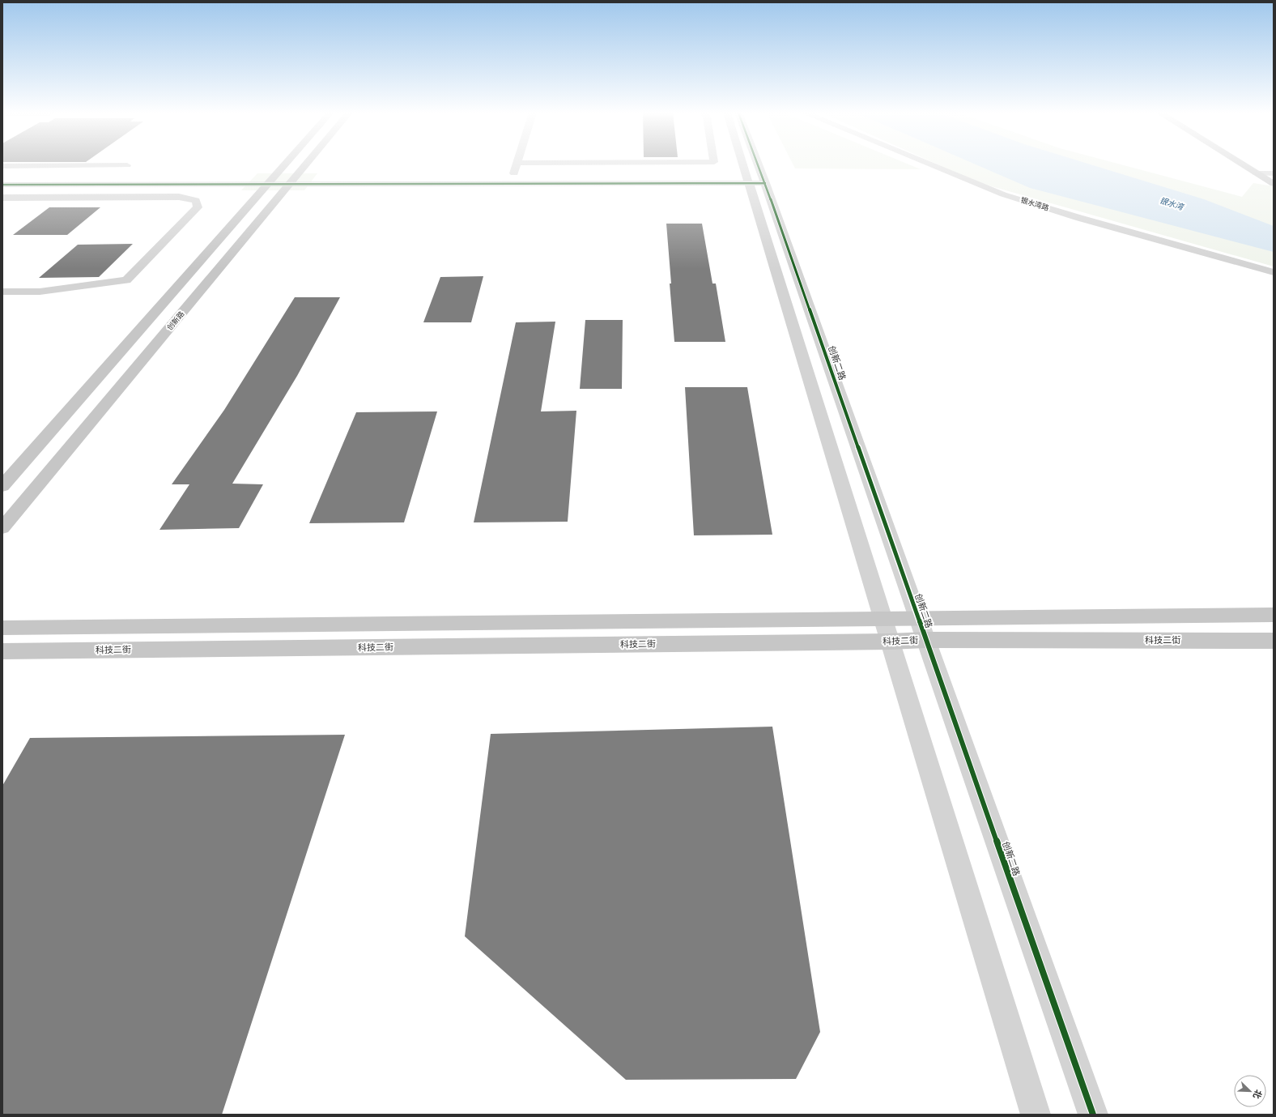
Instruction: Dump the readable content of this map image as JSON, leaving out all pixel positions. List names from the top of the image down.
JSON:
{
  "streets": {
    "main road": ["创新路", "科技二街"],
    "street": ["银水湾路", "创新二路"]
  },
  "crossings": [
    ["创新二路", "科技二街"]
  ],
  "water": ["银水湾"],
  "north": "bottom right"
}
